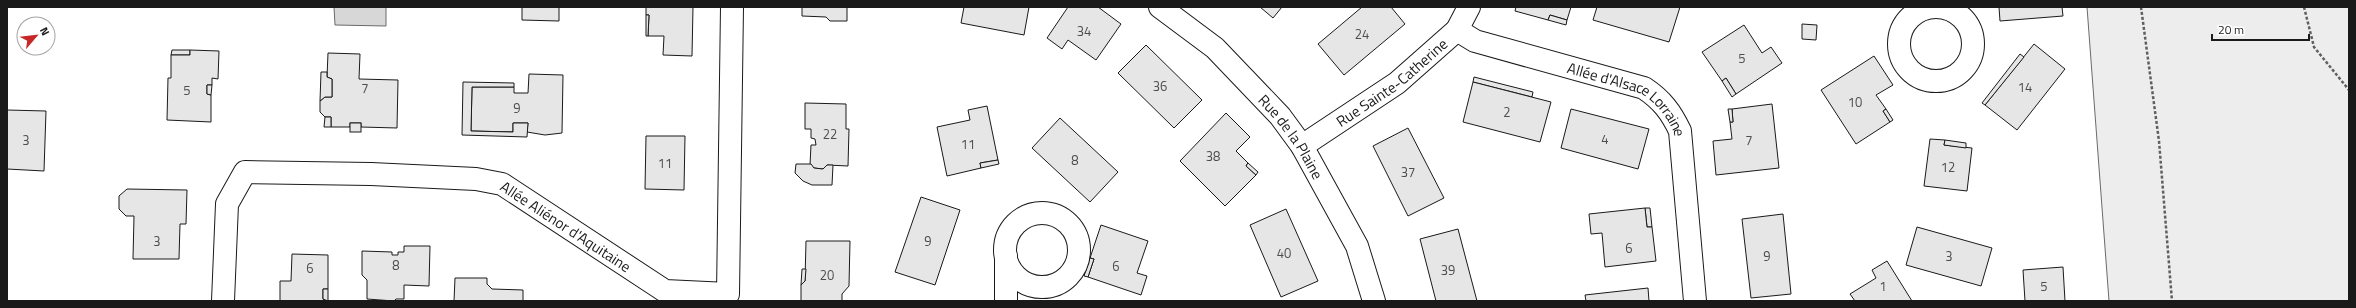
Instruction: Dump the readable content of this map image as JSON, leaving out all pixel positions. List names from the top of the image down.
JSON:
{
  "streets": {
    "street": [
      "Rue Sainte-Catherine",
      "Allée d'Alsace Lorraine",
      "Rue de la Plaine",
      "Allée Aliénor d'Aquitaine"
    ]
  },
  "crossings": [
    ["Rue Sainte-Catherine", "Allée d'Alsace Lorraine"],
    ["Rue Sainte-Catherine", "Rue de la Plaine"]
  ],
  "house_numbers": [
    "34",
    "24",
    "5",
    "36",
    "14",
    "7",
    "5",
    "10",
    "9",
    "2",
    "22",
    "4",
    "3",
    "7",
    "11",
    "38",
    "8",
    "11",
    "12",
    "37",
    "3",
    "9",
    "6",
    "40",
    "9",
    "3",
    "8",
    "6",
    "6",
    "39",
    "20",
    "1",
    "5"
  ],
  "scale_bar": "20 m",
  "north": "top right"
}
